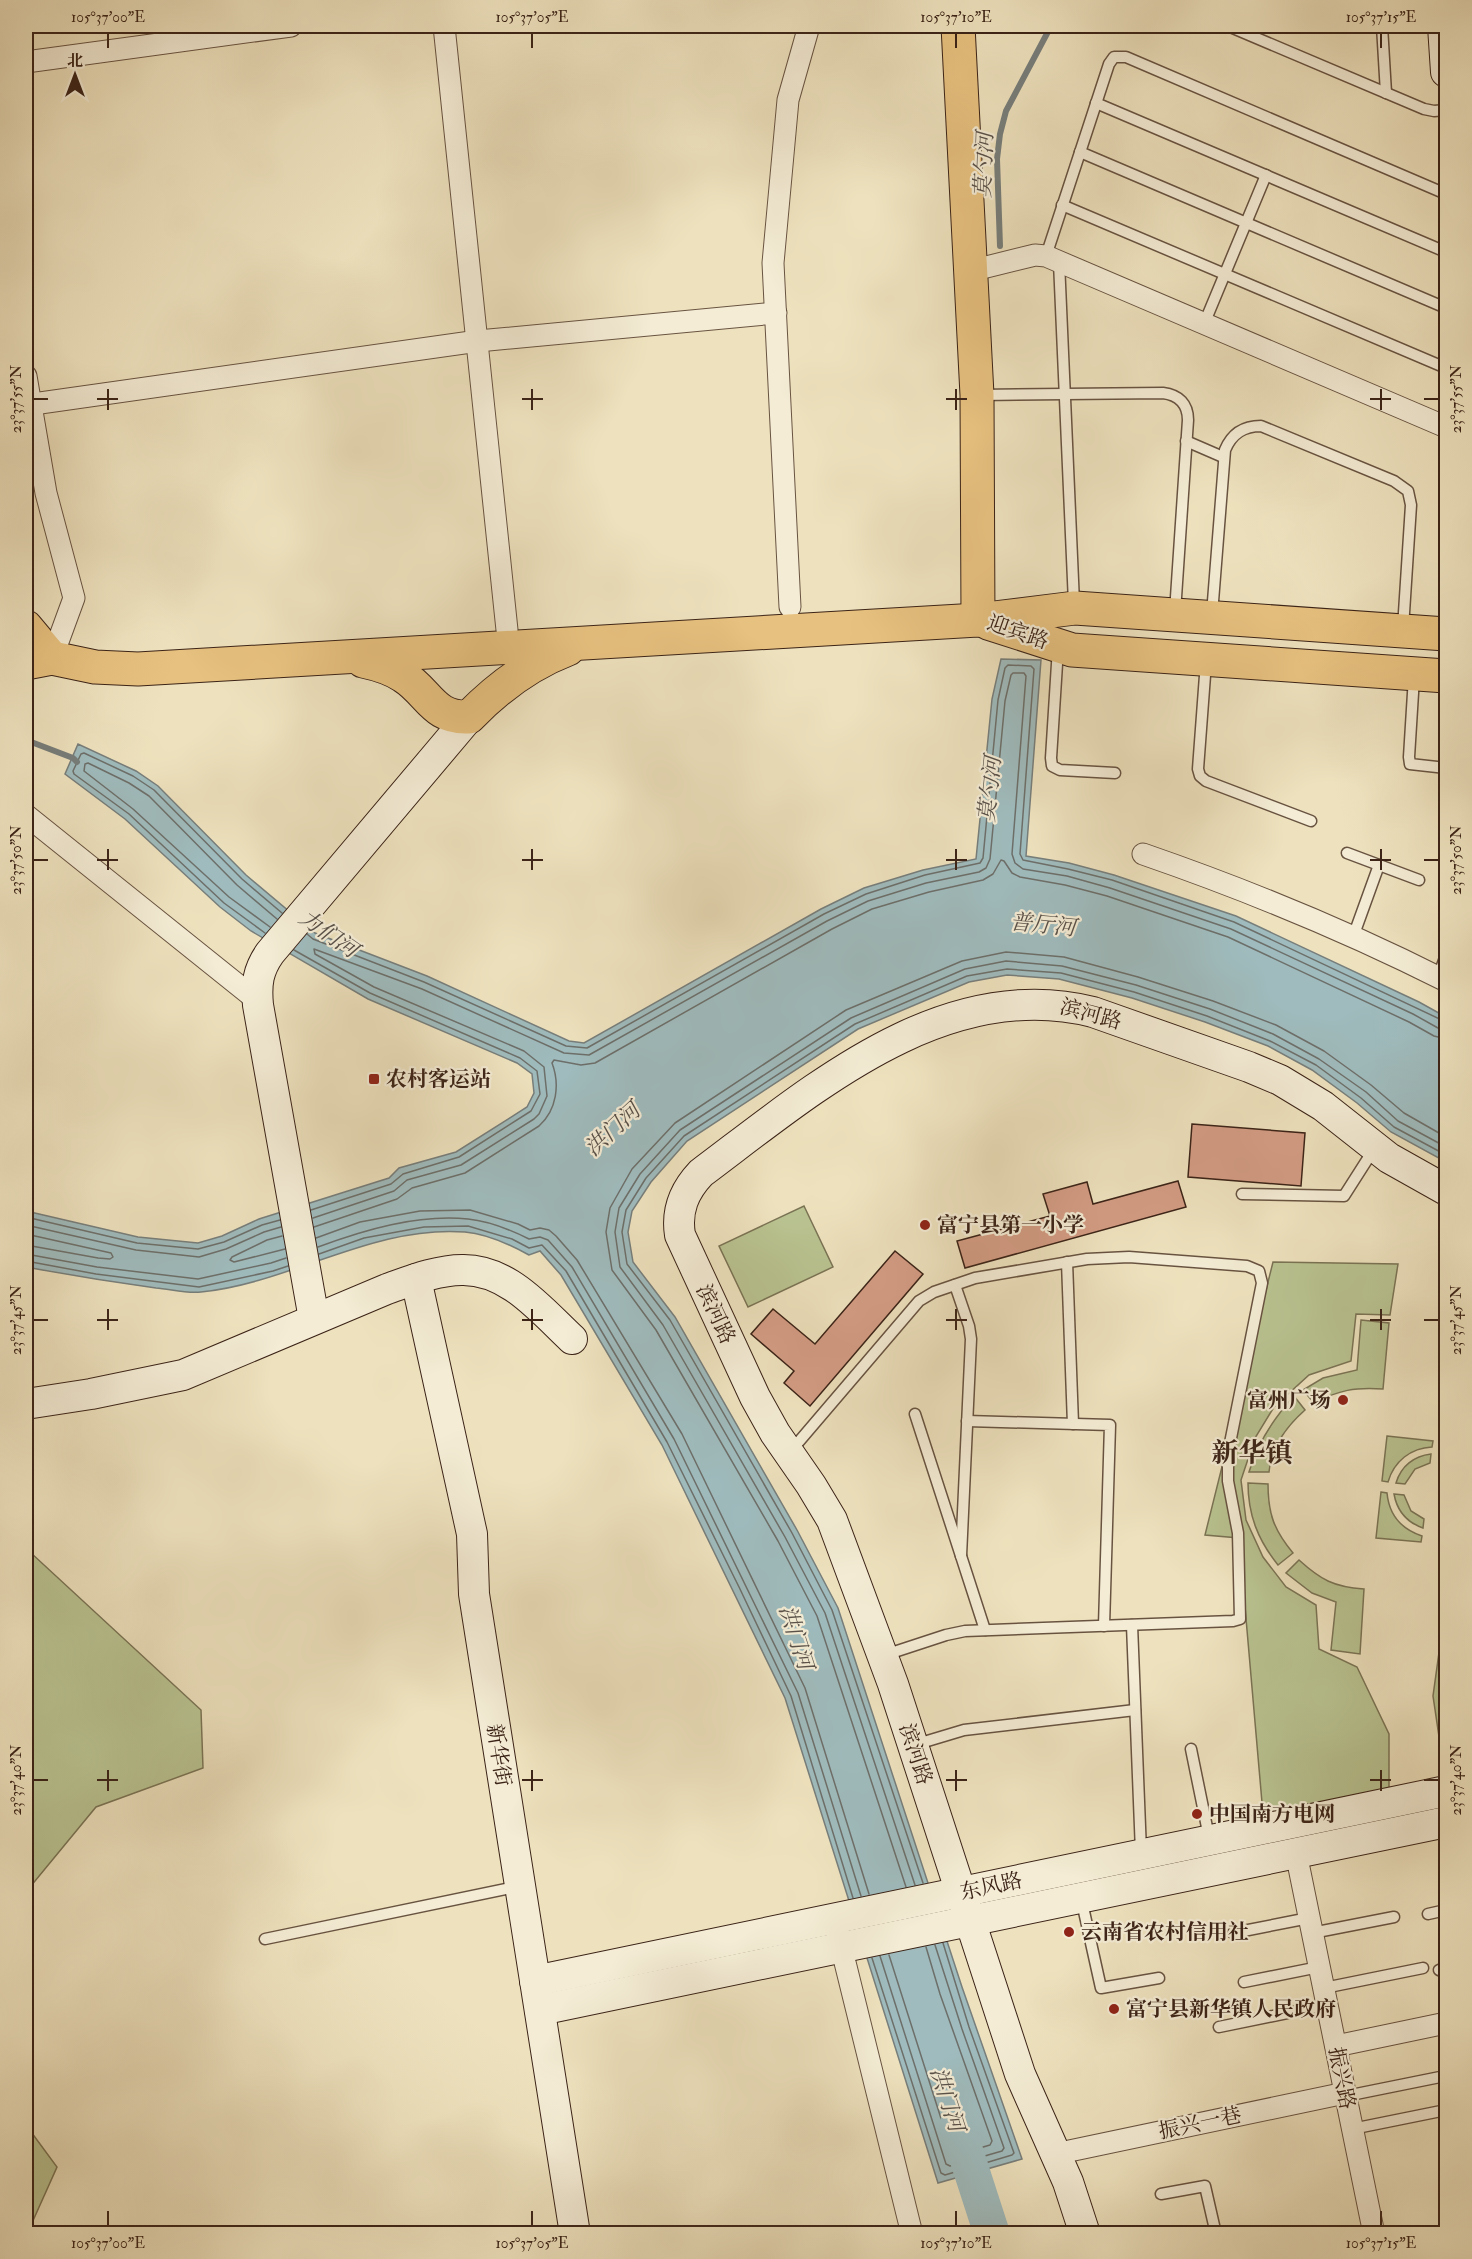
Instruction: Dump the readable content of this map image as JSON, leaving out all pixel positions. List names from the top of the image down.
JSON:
{
  "streets": {
    "main road": [
      "迎宾路",
      "滨河路",
      "新华街",
      "东风路"
    ],
    "street": ["振兴路", "振兴一巷"]
  },
  "crossings": [
    ["滨河路", "东风路"],
    ["滨河路", "振兴一巷"],
    ["新华街", "东风路"],
    ["东风路", "振兴路"],
    ["振兴路", "振兴一巷"]
  ],
  "districts": ["新华镇"],
  "water": [
    "莫勺河",
    "普厅河",
    "力们河",
    "洪门河"
  ],
  "places": {
    "transit": ["农村客运站"],
    "other": [
      "富宁县第一小学",
      "富州广场",
      "中国南方电网",
      "云南省农村信用社",
      "富宁县新华镇人民政府"
    ]
  },
  "north": "top",
  "coordinates": [
    "105°37'00\"E",
    "105°37'05\"E",
    "105°37'10\"E",
    "105°37'15\"E",
    "23°37'55\"N",
    "23°37'50\"N",
    "23°37'45\"N",
    "23°37'40\"N"
  ]
}
